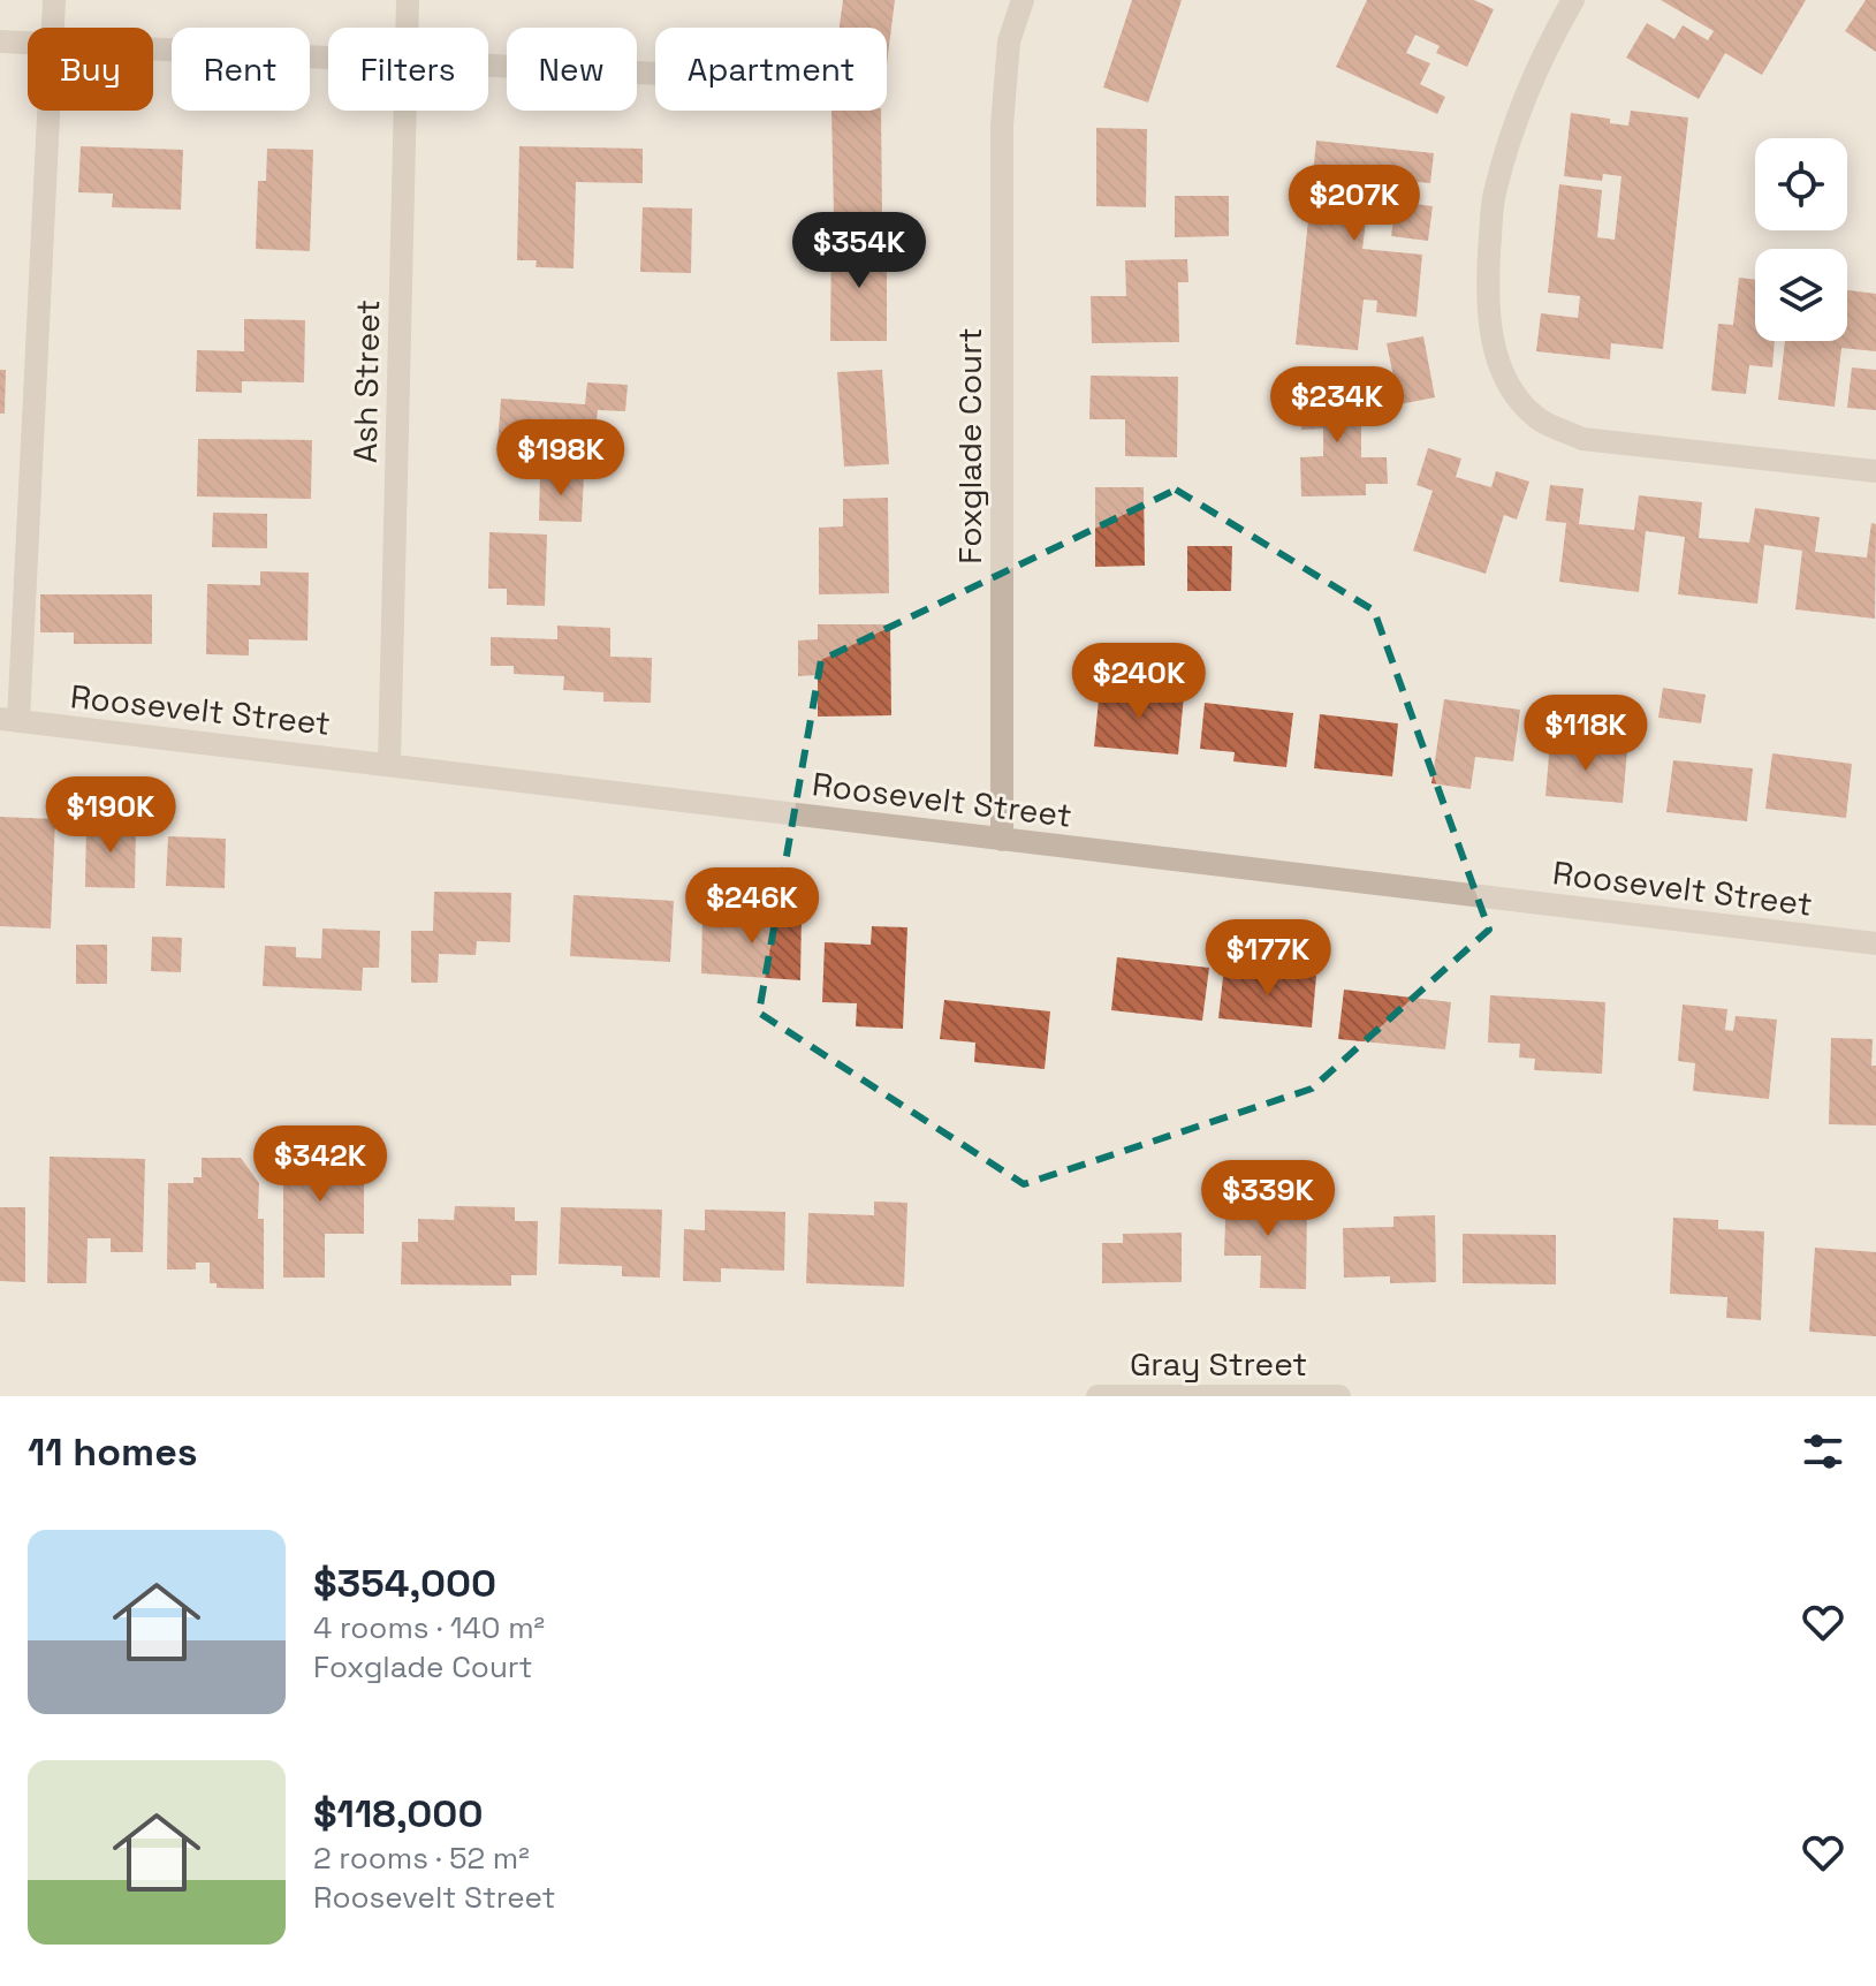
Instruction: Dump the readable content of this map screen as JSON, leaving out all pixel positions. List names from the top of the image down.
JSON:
{
  "streets": {
    "street": [
      "Ash Street",
      "Foxglade Court",
      "Roosevelt Street",
      "Gray Street"
    ]
  },
  "crossings": [
    ["Ash Street", "Roosevelt Street"],
    ["Foxglade Court", "Roosevelt Street"]
  ],
  "page": {
    "chip": [
      "Buy",
      "Rent",
      "Filters",
      "New",
      "Apartment"
    ],
    "price": [
      "$207K",
      "$354K",
      "$234K",
      "$198K",
      "$240K",
      "$118K",
      "$190K",
      "$246K",
      "$177K",
      "$342K",
      "$339K"
    ],
    "heading": "11 homes",
    "list": [
      {
        "name": "$354,000",
        "note": "4 rooms · 140 m² · Foxglade Court"
      },
      {
        "name": "$118,000",
        "note": "2 rooms · 52 m² · Roosevelt Street"
      }
    ]
  }
}
